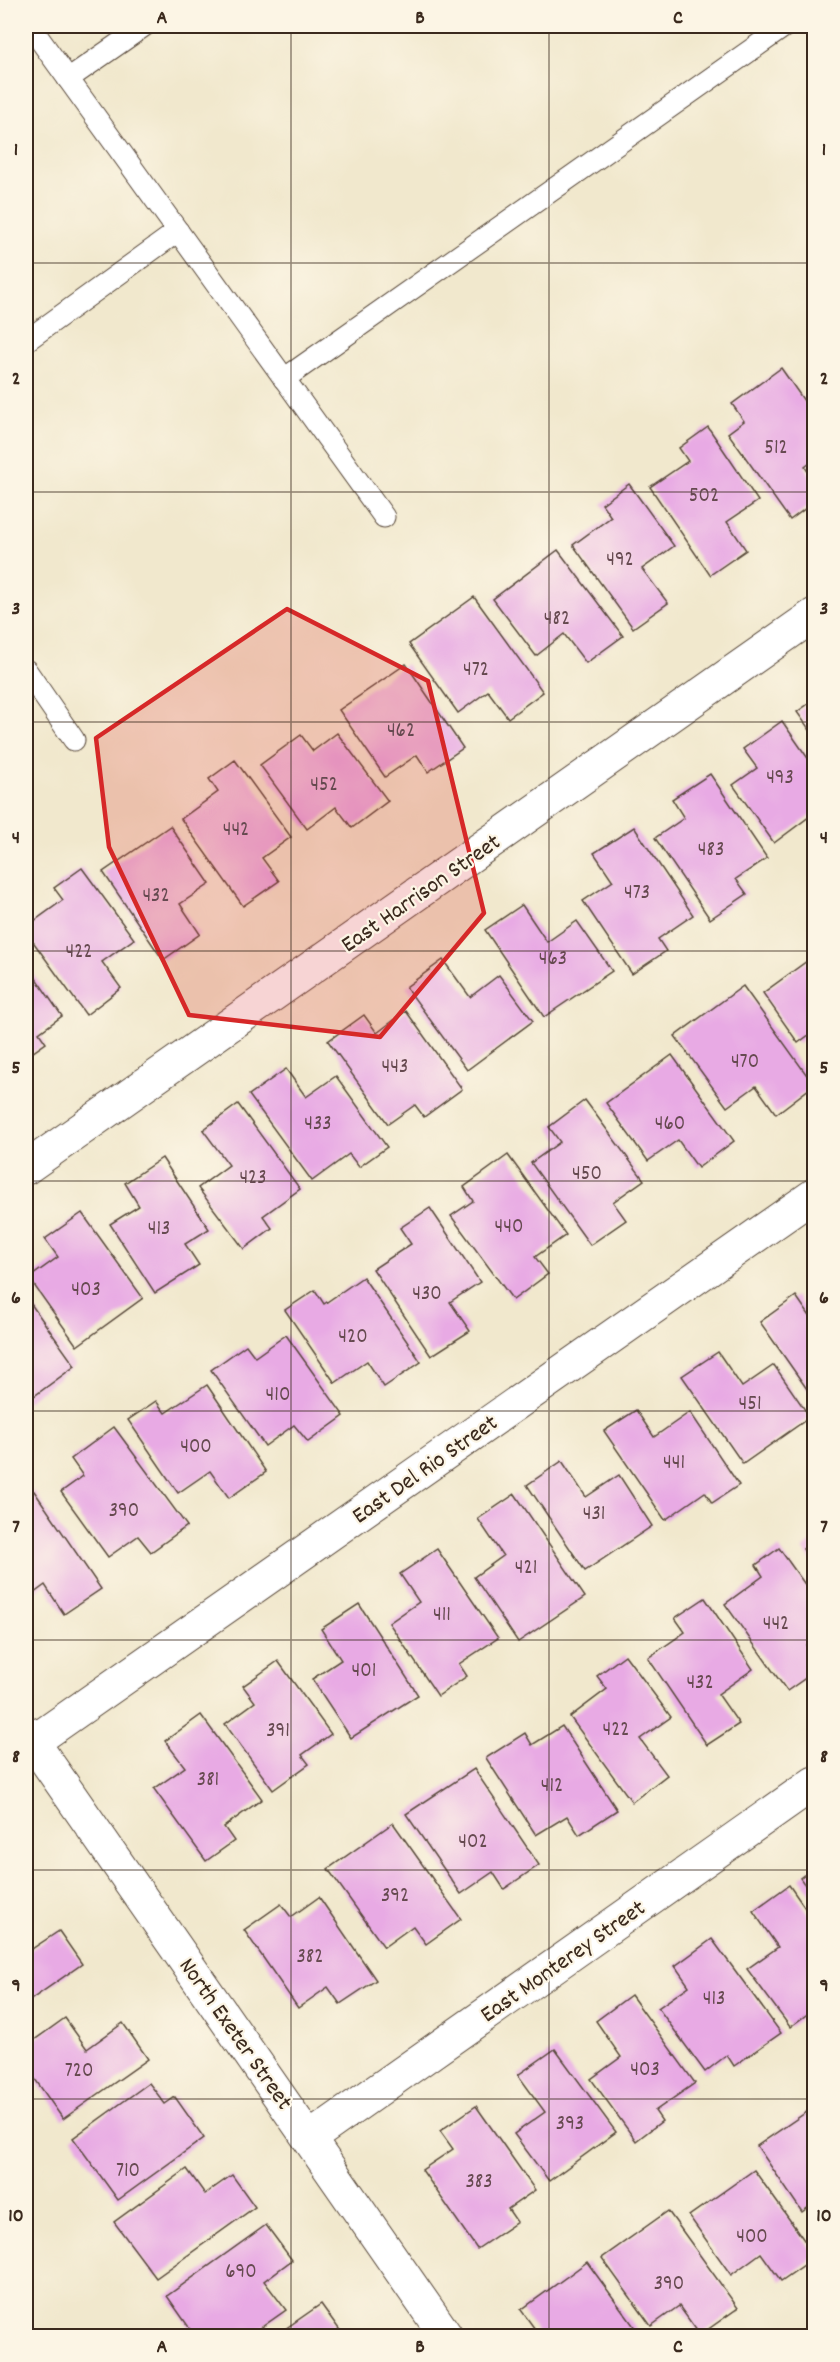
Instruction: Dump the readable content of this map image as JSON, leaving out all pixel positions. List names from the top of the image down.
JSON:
{
  "streets": {
    "street": [
      "East Harrison Street",
      "East Del Rio Street",
      "East Monterey Street",
      "North Exeter Street"
    ]
  },
  "crossings": [
    ["East Del Rio Street", "North Exeter Street"],
    ["East Monterey Street", "North Exeter Street"]
  ],
  "house_numbers": [
    "512",
    "502",
    "492",
    "482",
    "472",
    "462",
    "493",
    "452",
    "442",
    "483",
    "473",
    "432",
    "422",
    "463",
    "470",
    "443",
    "433",
    "460",
    "450",
    "423",
    "440",
    "413",
    "403",
    "430",
    "420",
    "410",
    "451",
    "400",
    "441",
    "390",
    "431",
    "421",
    "411",
    "442",
    "401",
    "432",
    "422",
    "391",
    "381",
    "412",
    "402",
    "392",
    "382",
    "413",
    "403",
    "720",
    "393",
    "710",
    "383",
    "400",
    "690",
    "390"
  ],
  "grid": {
    "columns": ["A", "B", "C"],
    "rows": [
      "1",
      "2",
      "3",
      "4",
      "5",
      "6",
      "7",
      "8",
      "9",
      "10"
    ]
  }
}
